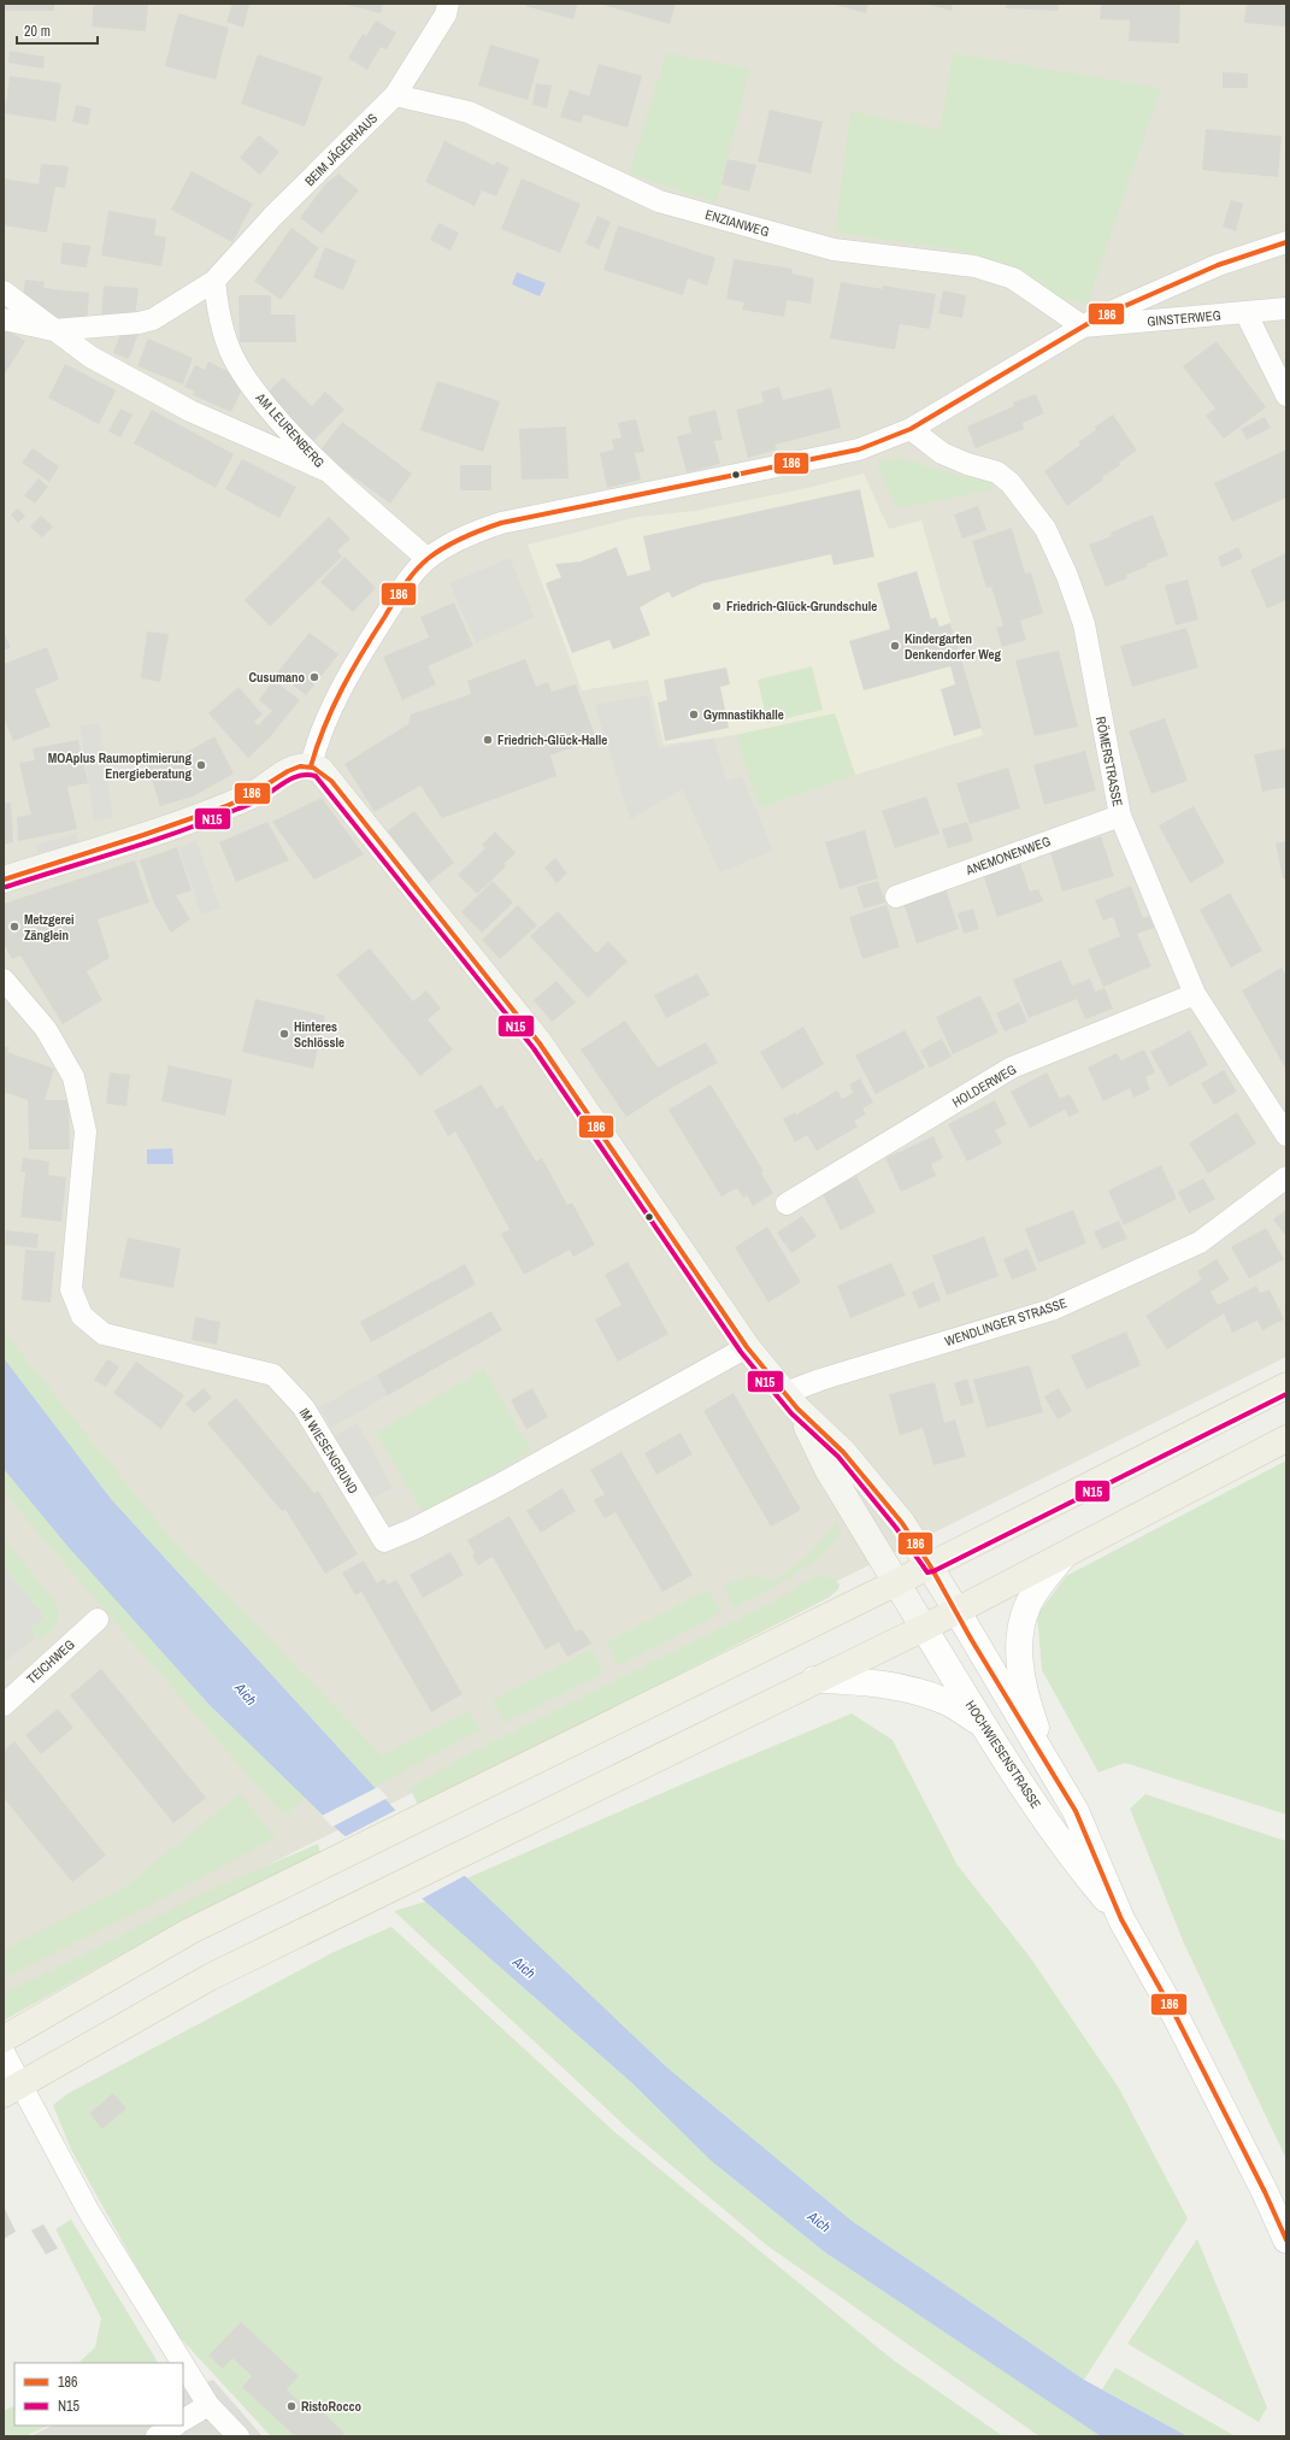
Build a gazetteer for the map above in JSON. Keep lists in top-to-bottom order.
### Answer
{
  "streets": {
    "main road": ["HOCHWIESENSTRASSE"],
    "street": [
      "BEIM JÄGERHAUS",
      "ENZIANWEG",
      "GINSTERWEG",
      "AM LEURENBERG",
      "RÖMERSTRASSE",
      "ANEMONENWEG",
      "HOLDERWEG",
      "WENDLINGER STRASSE",
      "IM WIESENGRUND",
      "TEICHWEG"
    ]
  },
  "crossings": [
    ["BEIM JÄGERHAUS", "ENZIANWEG"],
    ["BEIM JÄGERHAUS", "AM LEURENBERG"],
    ["ENZIANWEG", "GINSTERWEG"],
    ["RÖMERSTRASSE", "ANEMONENWEG"],
    ["RÖMERSTRASSE", "HOLDERWEG"]
  ],
  "water": ["Aich"],
  "places": [
    "Friedrich-Glück-Grundschule",
    "Kindergarten Denkendorfer Weg",
    "Cusumano",
    "Gymnastikhalle",
    "Friedrich-Glück-Halle",
    "MOAplus Raumoptimierung Energieberatung",
    "Metzgerei Zänglein",
    "Hinteres Schlössle",
    "RistoRocco"
  ],
  "lines": ["transit line 186", "transit line N15"],
  "legend": ["186", "N15"],
  "scale_bar": "20 m"
}
